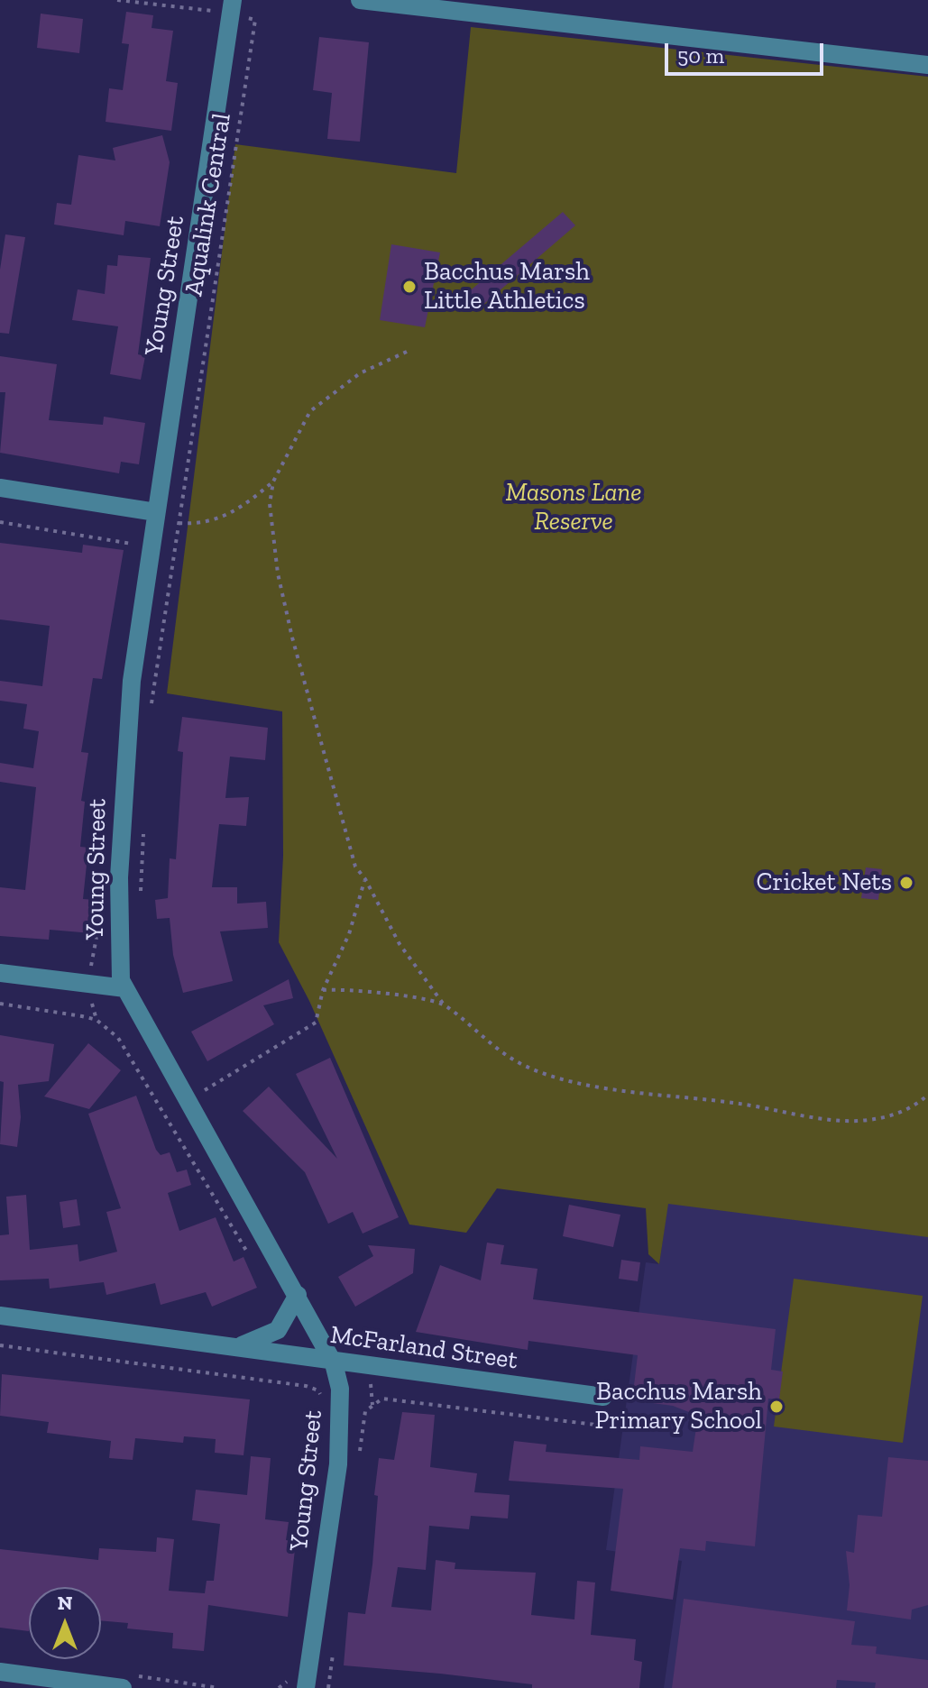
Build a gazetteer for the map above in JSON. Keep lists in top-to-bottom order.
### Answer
{
  "streets": {
    "street": ["Young Street", "McFarland Street"],
    "path": ["Aqualink Central"]
  },
  "crossings": [
    ["Aqualink Central", "Young Street"],
    ["Young Street", "McFarland Street"]
  ],
  "parks": ["Masons Lane Reserve"],
  "places": ["Bacchus Marsh Little Athletics", "Cricket Nets", "Bacchus Marsh Primary School"],
  "scale_bar": "50 m",
  "north": "top"
}
